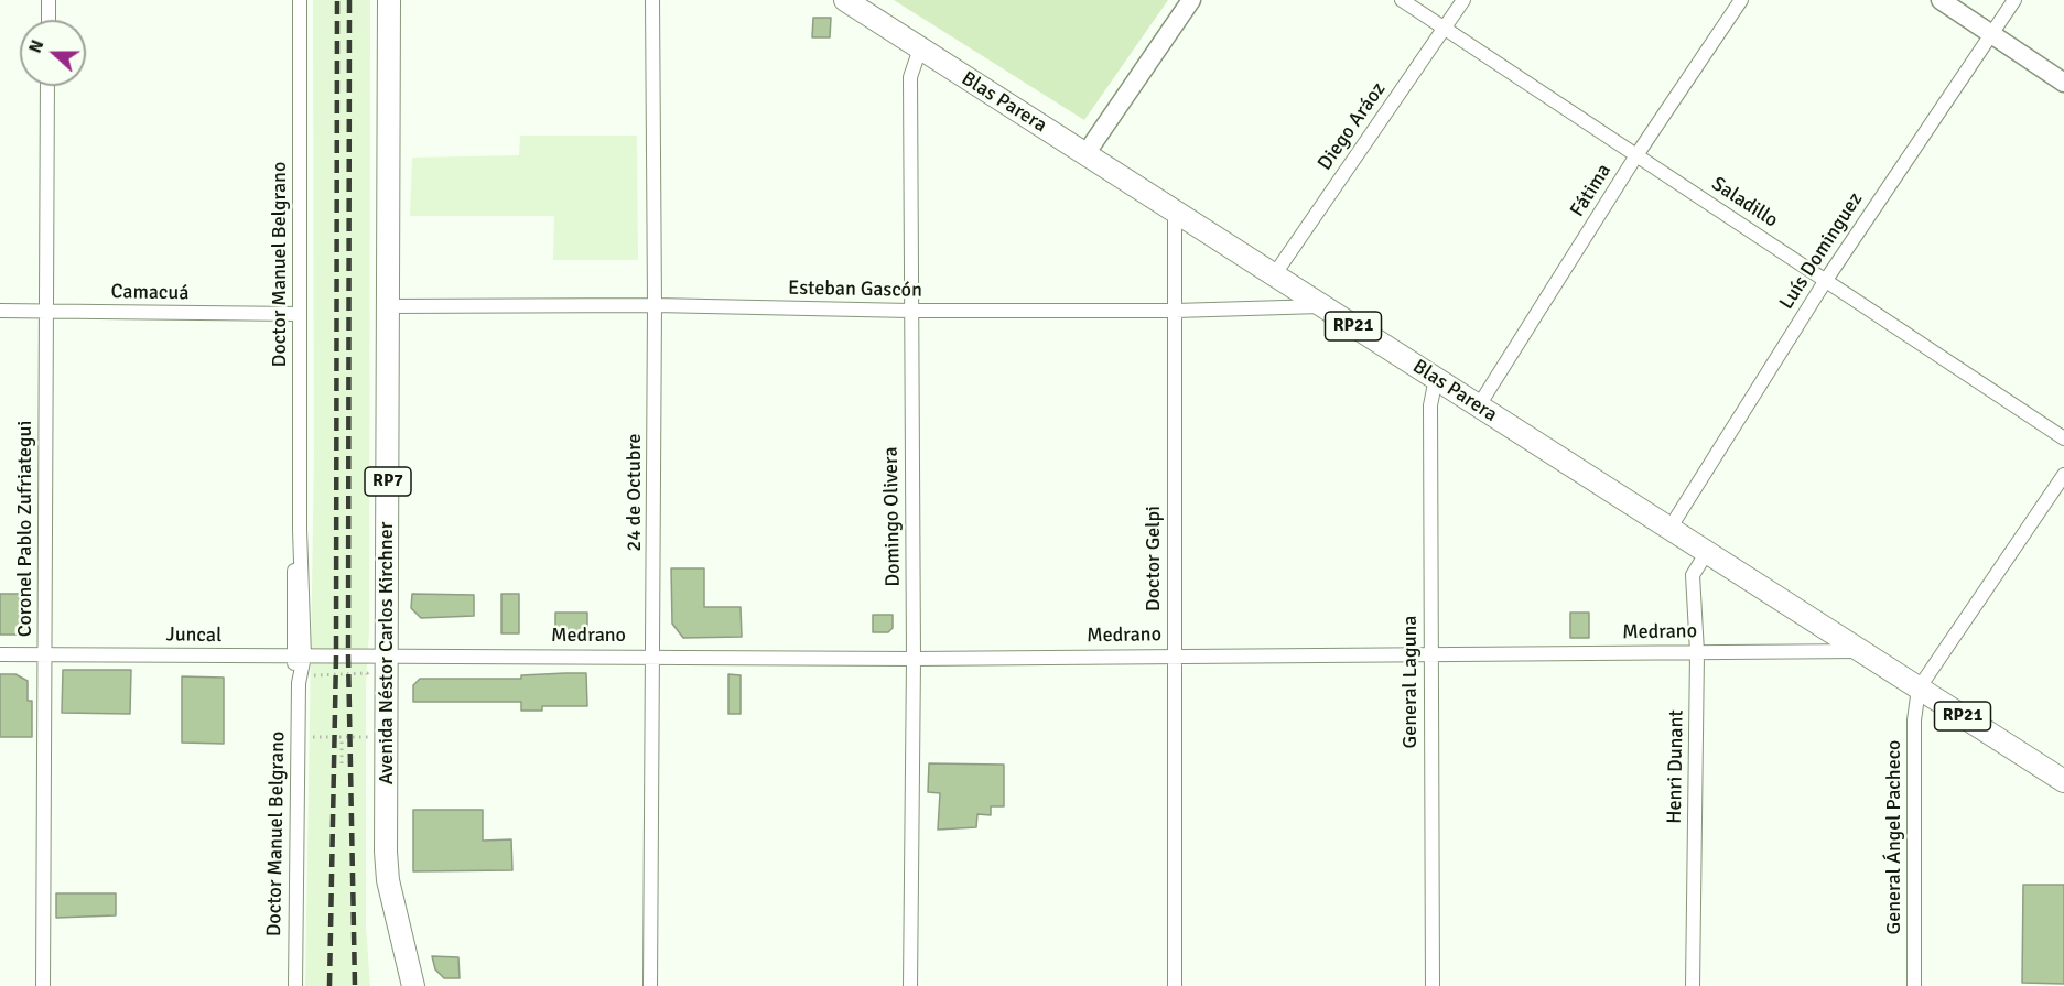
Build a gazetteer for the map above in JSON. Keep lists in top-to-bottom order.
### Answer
{
  "streets": {
    "main road": [
      "Blas Parera",
      "RP21",
      "RP7",
      "Avenida Néstor Carlos Kirchner"
    ],
    "street": [
      "Diego Aráoz",
      "Fátima",
      "Saladillo",
      "Luís Dominguez",
      "Doctor Manuel Belgrano",
      "Esteban Gascón",
      "Camacuá",
      "24 de Octubre",
      "Domingo Olivera",
      "Coronel Pablo Zufriategui",
      "Doctor Gelpi",
      "Medrano",
      "Juncal",
      "General Laguna",
      "Henri Dunant",
      "General Ángel Pacheco"
    ]
  },
  "crossings": [
    ["Blas Parera", "Diego Aráoz"],
    ["Blas Parera", "Fátima"],
    ["Blas Parera", "Luís Dominguez"],
    ["Blas Parera", "Esteban Gascón"],
    ["Blas Parera", "Domingo Olivera"],
    ["Blas Parera", "Doctor Gelpi"],
    ["Blas Parera", "Medrano"],
    ["Blas Parera", "General Laguna"],
    ["Blas Parera", "Henri Dunant"],
    ["Blas Parera", "General Ángel Pacheco"],
    ["Diego Aráoz", "Saladillo"],
    ["Fátima", "Saladillo"],
    ["Saladillo", "Luís Dominguez"],
    ["Doctor Manuel Belgrano", "Camacuá"],
    ["Doctor Manuel Belgrano", "Juncal"],
    ["Esteban Gascón", "24 de Octubre"],
    ["Esteban Gascón", "Domingo Olivera"],
    ["Esteban Gascón", "Doctor Gelpi"],
    ["Esteban Gascón", "Avenida Néstor Carlos Kirchner"],
    ["Camacuá", "Coronel Pablo Zufriategui"],
    ["24 de Octubre", "Medrano"],
    ["Domingo Olivera", "Medrano"],
    ["Coronel Pablo Zufriategui", "Juncal"],
    ["Doctor Gelpi", "Medrano"],
    ["Medrano", "Juncal"],
    ["Medrano", "Avenida Néstor Carlos Kirchner"],
    ["Medrano", "General Laguna"],
    ["Medrano", "Henri Dunant"],
    ["Juncal", "Avenida Néstor Carlos Kirchner"]
  ],
  "north": "left"
}
